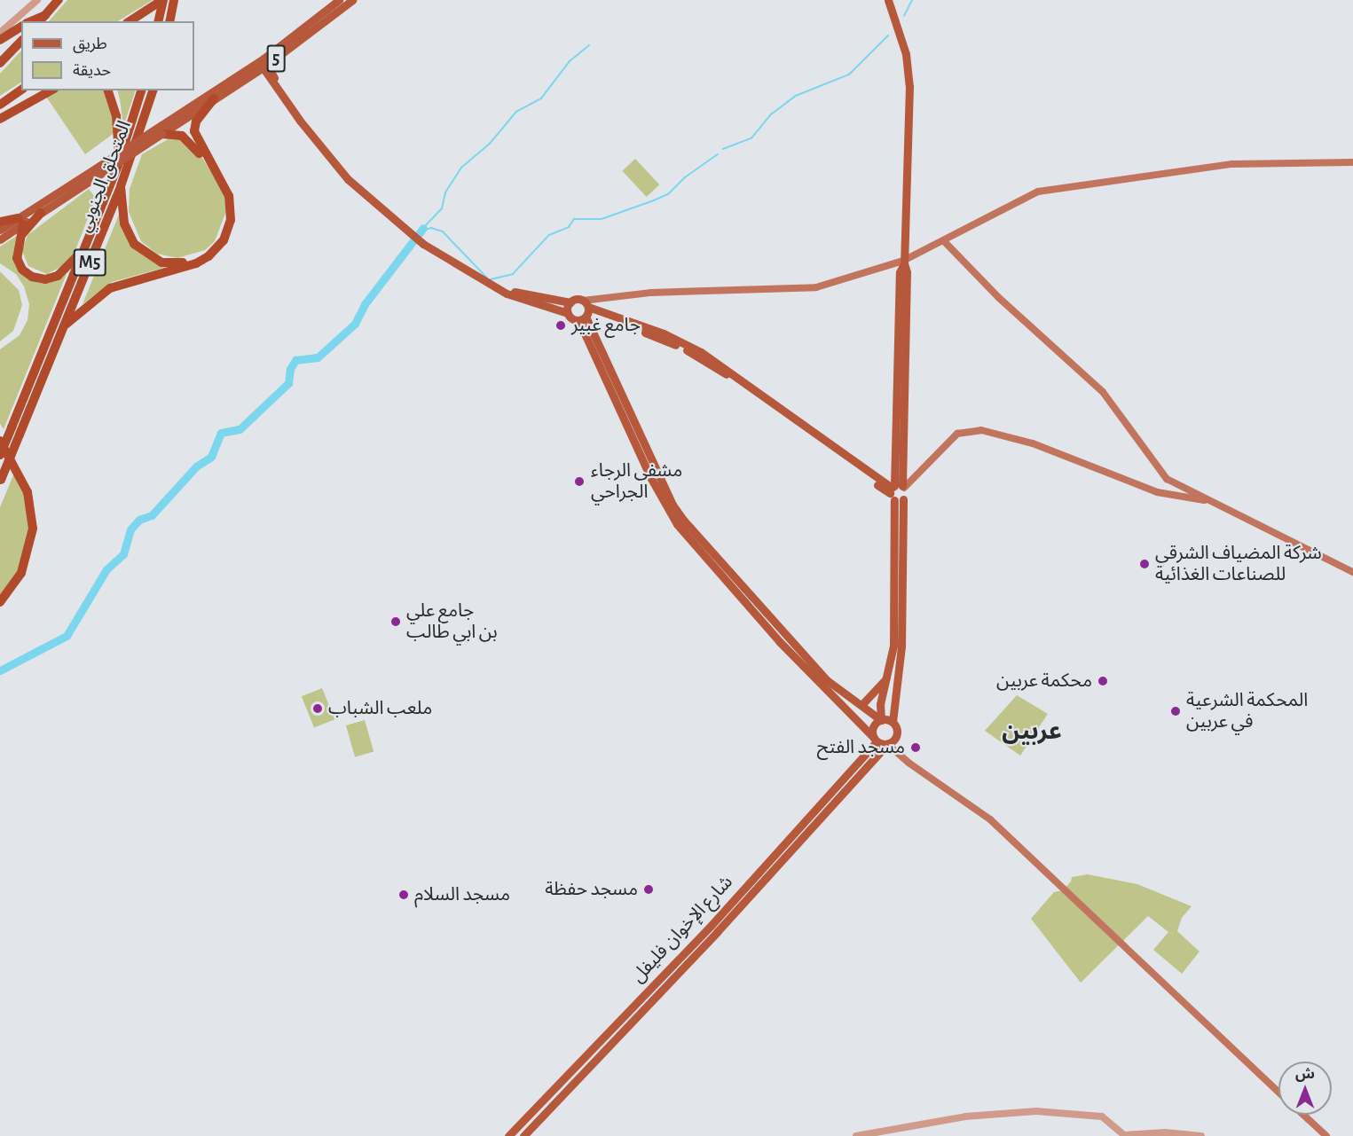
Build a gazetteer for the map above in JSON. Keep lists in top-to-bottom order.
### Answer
{
  "streets": {
    "highway": ["المتحلق الجنوبي", "M5"],
    "main road": ["5", "شارع الإخوان فليفل"]
  },
  "districts": ["عربين"],
  "places": [
    "جامع غبير",
    "مشفى الرجاء الجراحي",
    "شركة المضياف الشرقي للصناعات الغذائية",
    "جامع علي بن ابي طالب",
    "محكمة عربين",
    "ملعب الشباب",
    "المحكمة الشرعية في عربين",
    "مسجد الفتح",
    "مسجد حفظة",
    "مسجد السلام"
  ],
  "legend": ["طريق", "حديقة"],
  "north": "top"
}
